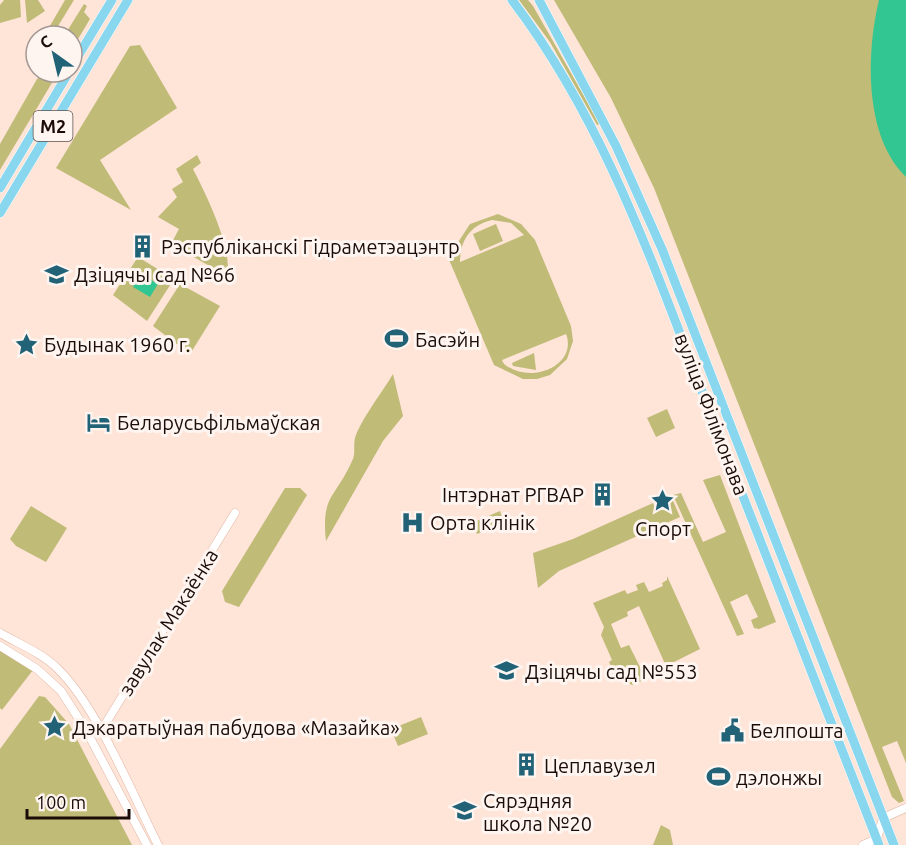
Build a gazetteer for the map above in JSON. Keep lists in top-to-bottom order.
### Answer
{
  "streets": {
    "main road": ["М2", "вуліца Філімонава"],
    "street": ["завулак Макаёнка"]
  },
  "places": {
    "building": ["Рэспубліканскі Гідраметэацэнтр", "Інтэрнат РГВАР", "Цеплавузел"],
    "school or university": ["Дзіцячы сад №66", "Дзіцячы сад №553", "Сярэдняя школа №20"],
    "sports": ["Басэйн", "дэлонжы"],
    "place": ["Будынак 1960 г.", "Спорт", "Дэкаратыўная пабудова «Мазайка»"],
    "hotel": ["Беларусьфільмаўская"],
    "hospital": ["Орта клінік"],
    "public building": ["Белпошта"]
  },
  "scale_bar": "100 m",
  "north": "top left"
}
